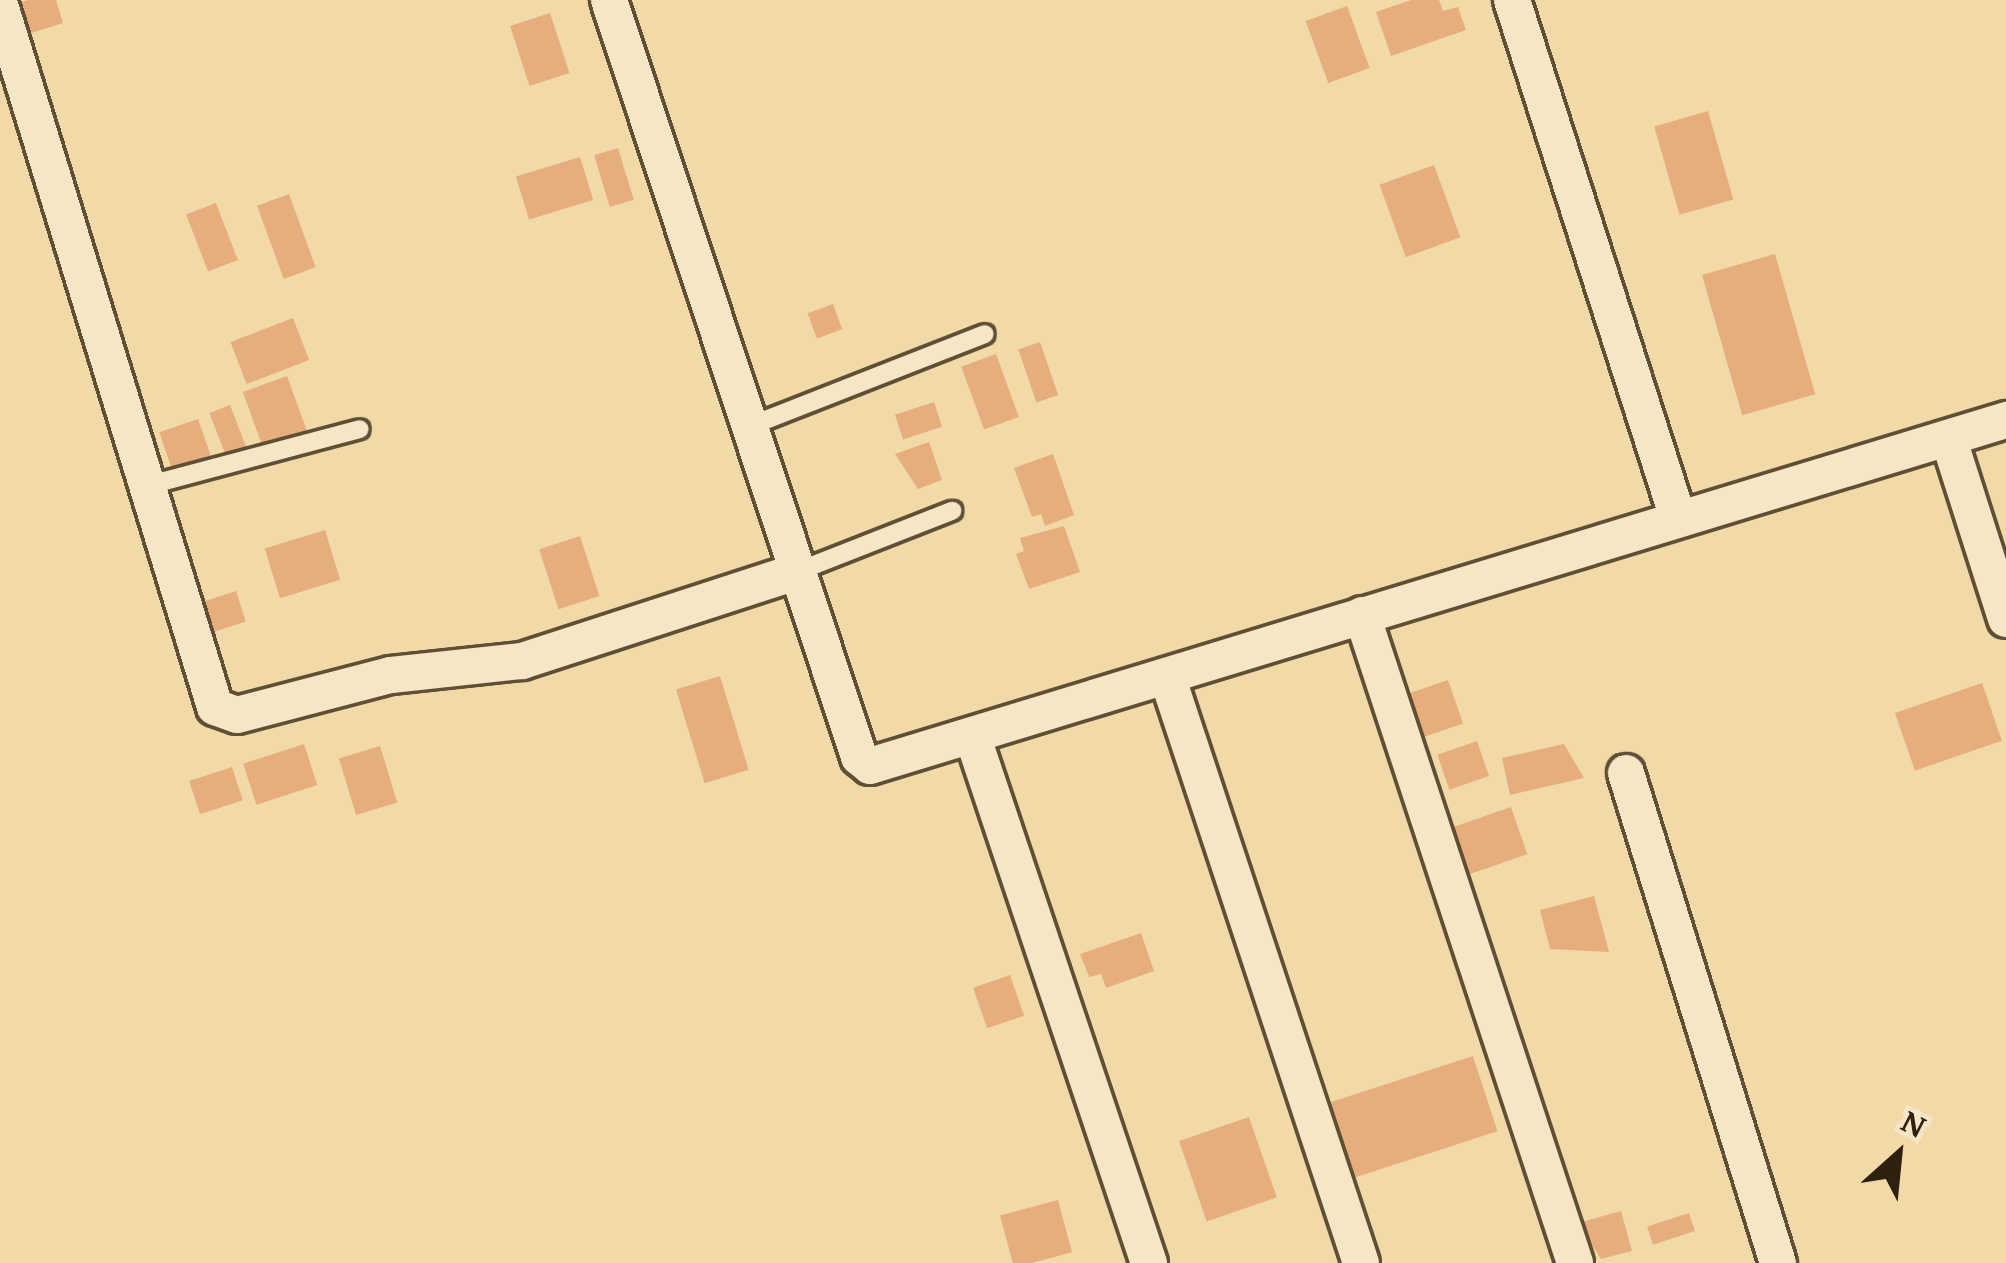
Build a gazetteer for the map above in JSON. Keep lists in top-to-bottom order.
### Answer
{
  "north": "top right"
}
